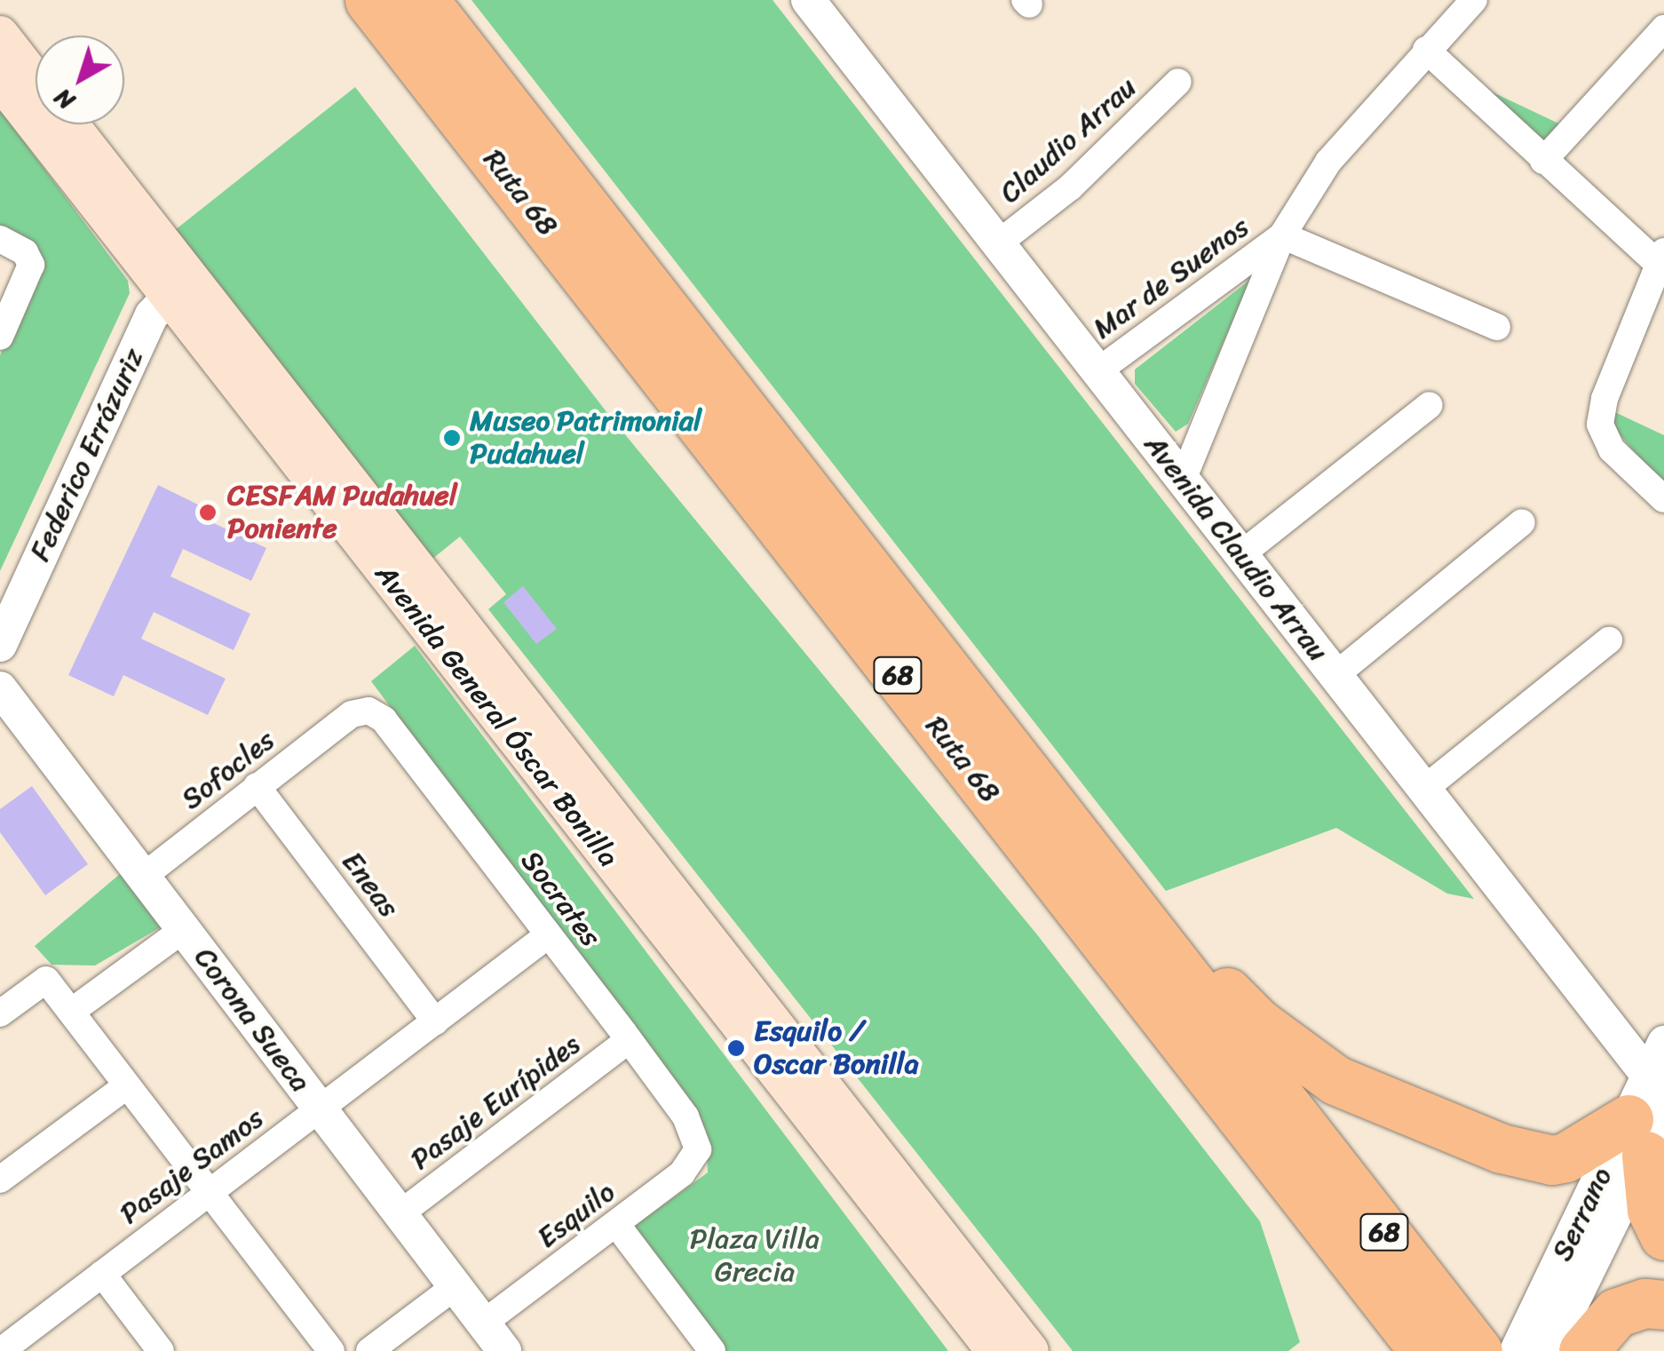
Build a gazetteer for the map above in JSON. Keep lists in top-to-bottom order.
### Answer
{
  "streets": {
    "highway": ["Ruta 68", "68"],
    "main road": ["Avenida General Óscar Bonilla"],
    "street": [
      "Claudio Arrau",
      "Mar de Suenos",
      "Federico Errázuriz",
      "Avenida Claudio Arrau",
      "Sofocles",
      "Eneas",
      "Socrates",
      "Corona Sueca",
      "Pasaje Eurípides",
      "Pasaje Samos",
      "Serrano",
      "Esquilo"
    ]
  },
  "crossings": [
    ["Claudio Arrau", "Avenida Claudio Arrau"],
    ["Mar de Suenos", "Avenida Claudio Arrau"],
    ["Federico Errázuriz", "Avenida General Óscar Bonilla"],
    ["Avenida Claudio Arrau", "Serrano"],
    ["Sofocles", "Eneas"],
    ["Sofocles", "Socrates"],
    ["Sofocles", "Corona Sueca"],
    ["Eneas", "Pasaje Samos"],
    ["Socrates", "Pasaje Eurípides"],
    ["Socrates", "Pasaje Samos"],
    ["Socrates", "Esquilo"],
    ["Corona Sueca", "Pasaje Eurípides"],
    ["Corona Sueca", "Pasaje Samos"],
    ["Corona Sueca", "Esquilo"]
  ],
  "parks": ["Plaza Villa Grecia"],
  "places": ["Museo Patrimonial Pudahuel", "CESFAM Pudahuel Poniente", "Esquilo / Oscar Bonilla"],
  "north": "bottom left"
}
